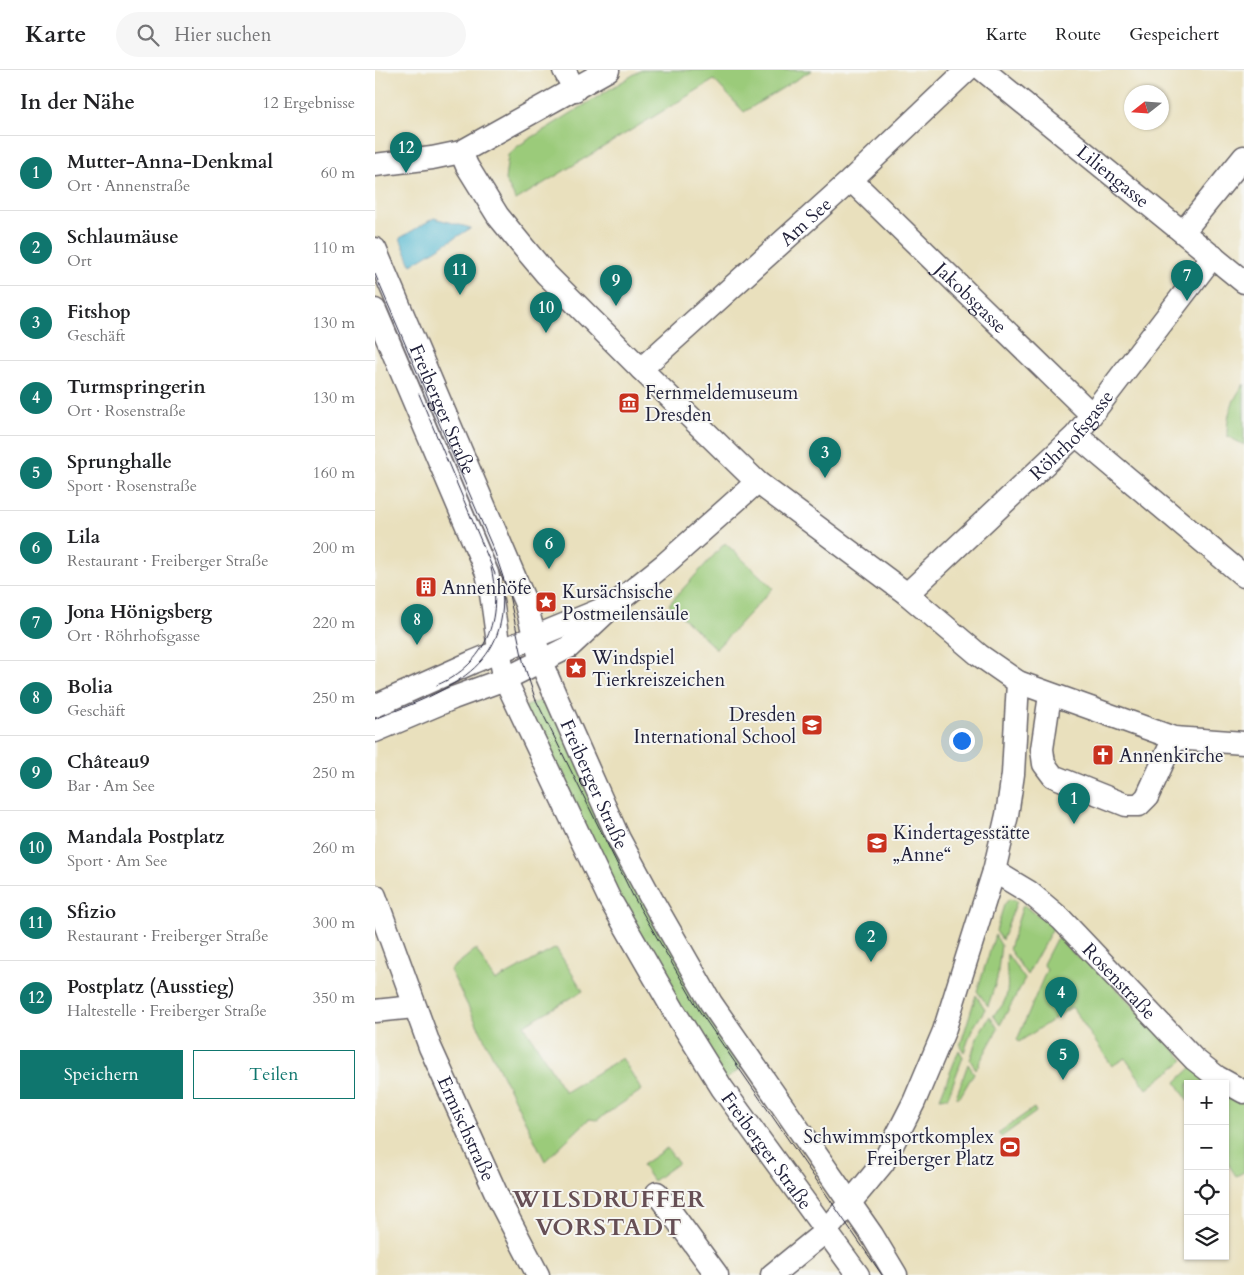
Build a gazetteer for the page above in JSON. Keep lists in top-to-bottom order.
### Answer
{
  "streets": {
    "street": [
      "Liliengasse",
      "Am See",
      "Jakobsgasse",
      "Freiberger Straße",
      "Röhrhofsgasse",
      "Rosenstraße",
      "Ermischstraße"
    ]
  },
  "crossings": [
    ["Liliengasse", "Röhrhofsgasse"],
    ["Am See", "Jakobsgasse"],
    ["Jakobsgasse", "Röhrhofsgasse"]
  ],
  "districts": ["WILSDRUFFER VORSTADT"],
  "places": {
    "museum": ["Fernmeldemuseum Dresden"],
    "building": ["Annenhöfe"],
    "place": ["Kursächsische Postmeilensäule", "Windspiel Tierkreiszeichen"],
    "school or university": ["Dresden International School", "Kindertagesstätte „Anne“"],
    "church": ["Annenkirche"],
    "sports": ["Schwimmsportkomplex Freiberger Platz"]
  },
  "north": "left",
  "page": {
    "header": "Karte",
    "search": "Hier suchen",
    "nav": ["Karte", "Route", "Gespeichert"],
    "heading": ["In der Nähe", "12 Ergebnisse"],
    "pins": [
      "12",
      "11",
      "7",
      "9",
      "10",
      "3",
      "6",
      "8",
      "1",
      "2",
      "4",
      "5"
    ],
    "list": [
      {
        "mark": "1",
        "name": "Mutter-Anna-Denkmal",
        "note": "Ort · Annenstraße",
        "value": "60 m"
      },
      {
        "mark": "2",
        "name": "Schlaumäuse",
        "note": "Ort",
        "value": "110 m"
      },
      {
        "mark": "3",
        "name": "Fitshop",
        "note": "Geschäft",
        "value": "130 m"
      },
      {
        "mark": "4",
        "name": "Turmspringerin",
        "note": "Ort · Rosenstraße",
        "value": "130 m"
      },
      {
        "mark": "5",
        "name": "Sprunghalle",
        "note": "Sport · Rosenstraße",
        "value": "160 m"
      },
      {
        "mark": "6",
        "name": "Lila",
        "note": "Restaurant · Freiberger Straße",
        "value": "200 m"
      },
      {
        "mark": "7",
        "name": "Jona Hönigsberg",
        "note": "Ort · Röhrhofsgasse",
        "value": "220 m"
      },
      {
        "mark": "8",
        "name": "Bolia",
        "note": "Geschäft",
        "value": "250 m"
      },
      {
        "mark": "9",
        "name": "Château9",
        "note": "Bar · Am See",
        "value": "250 m"
      },
      {
        "mark": "10",
        "name": "Mandala Postplatz",
        "note": "Sport · Am See",
        "value": "260 m"
      },
      {
        "mark": "11",
        "name": "Sfizio",
        "note": "Restaurant · Freiberger Straße",
        "value": "300 m"
      },
      {
        "mark": "12",
        "name": "Postplatz (Ausstieg)",
        "note": "Haltestelle · Freiberger Straße",
        "value": "350 m"
      }
    ],
    "buttons": ["Speichern", "Teilen"],
    "map_buttons": ["+", "−"]
  }
}
